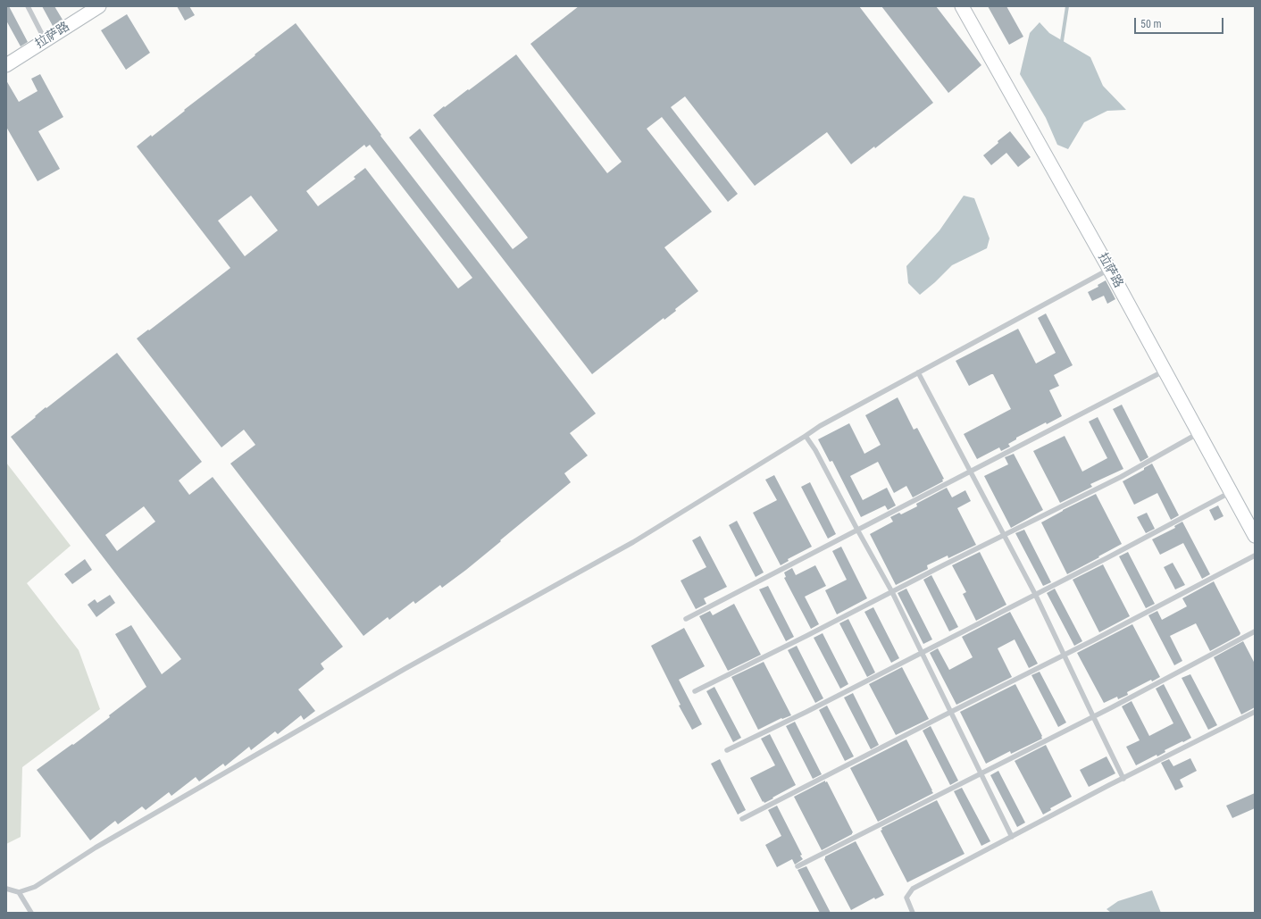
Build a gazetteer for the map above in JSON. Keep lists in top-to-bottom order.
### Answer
{
  "streets": {
    "street": ["拉萨路"]
  },
  "scale_bar": "50 m"
}
